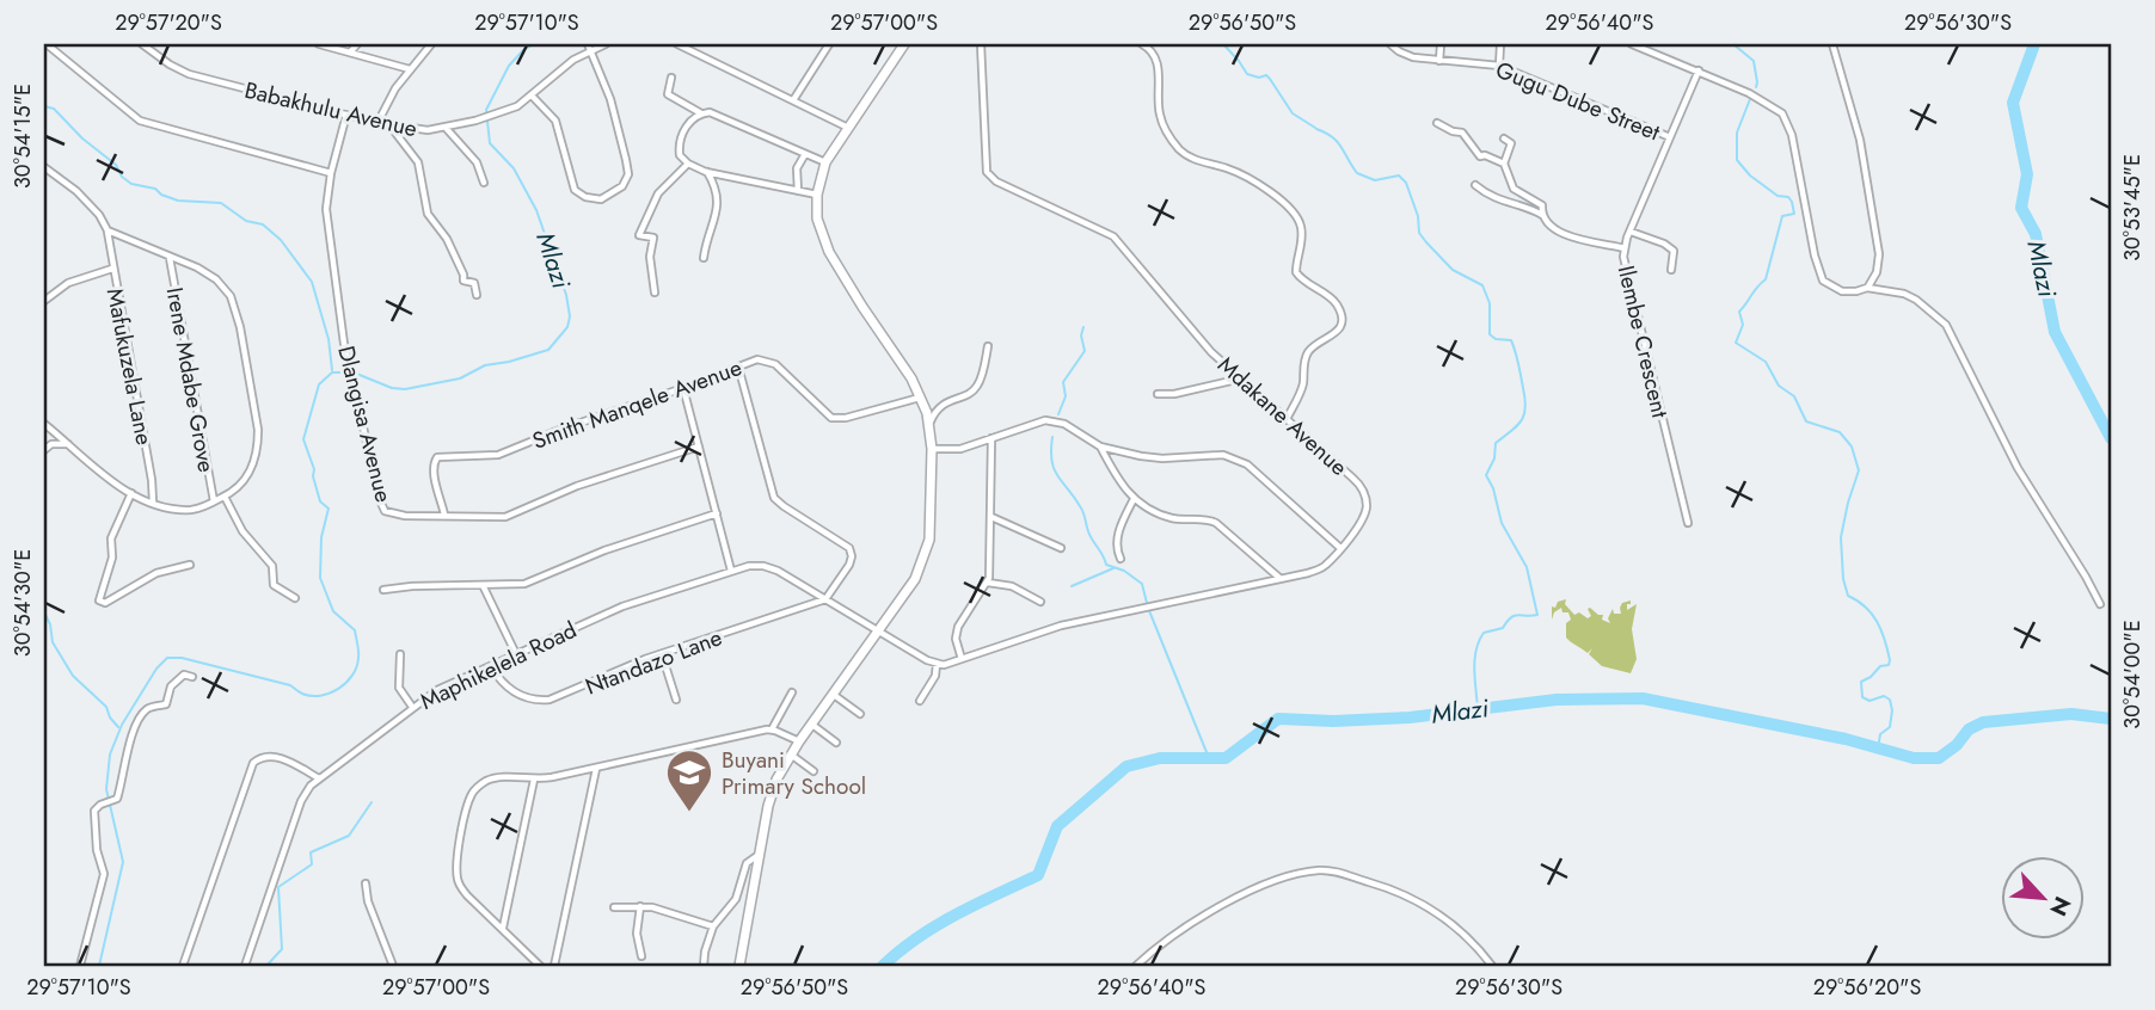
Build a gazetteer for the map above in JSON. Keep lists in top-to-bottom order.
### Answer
{
  "streets": {
    "street": [
      "Gugu Dube Street",
      "Babakhulu Avenue",
      "Ilembe Crescent",
      "Mafukuzela Lane",
      "Irene Mdabe Grove",
      "Smith Manqele Avenue",
      "Mdakane Avenue",
      "Dlangisa Avenue",
      "Ntandazo Lane",
      "Maphikelela Road"
    ]
  },
  "crossings": [
    ["Gugu Dube Street", "Ilembe Crescent"],
    ["Babakhulu Avenue", "Dlangisa Avenue"],
    ["Smith Manqele Avenue", "Dlangisa Avenue"],
    ["Ntandazo Lane", "Maphikelela Road"]
  ],
  "water": ["Mlazi"],
  "places": {
    "school or university": ["Buyani Primary School"]
  },
  "north": "bottom right",
  "coordinates": [
    "29°57'20\"S",
    "29°57'10\"S",
    "29°57'00\"S",
    "29°56'50\"S",
    "29°56'40\"S",
    "29°56'30\"S",
    "30°54'15\"E",
    "30°53'45\"E",
    "30°54'30\"E",
    "30°54'00\"E",
    "29°56'20\"S"
  ]
}
